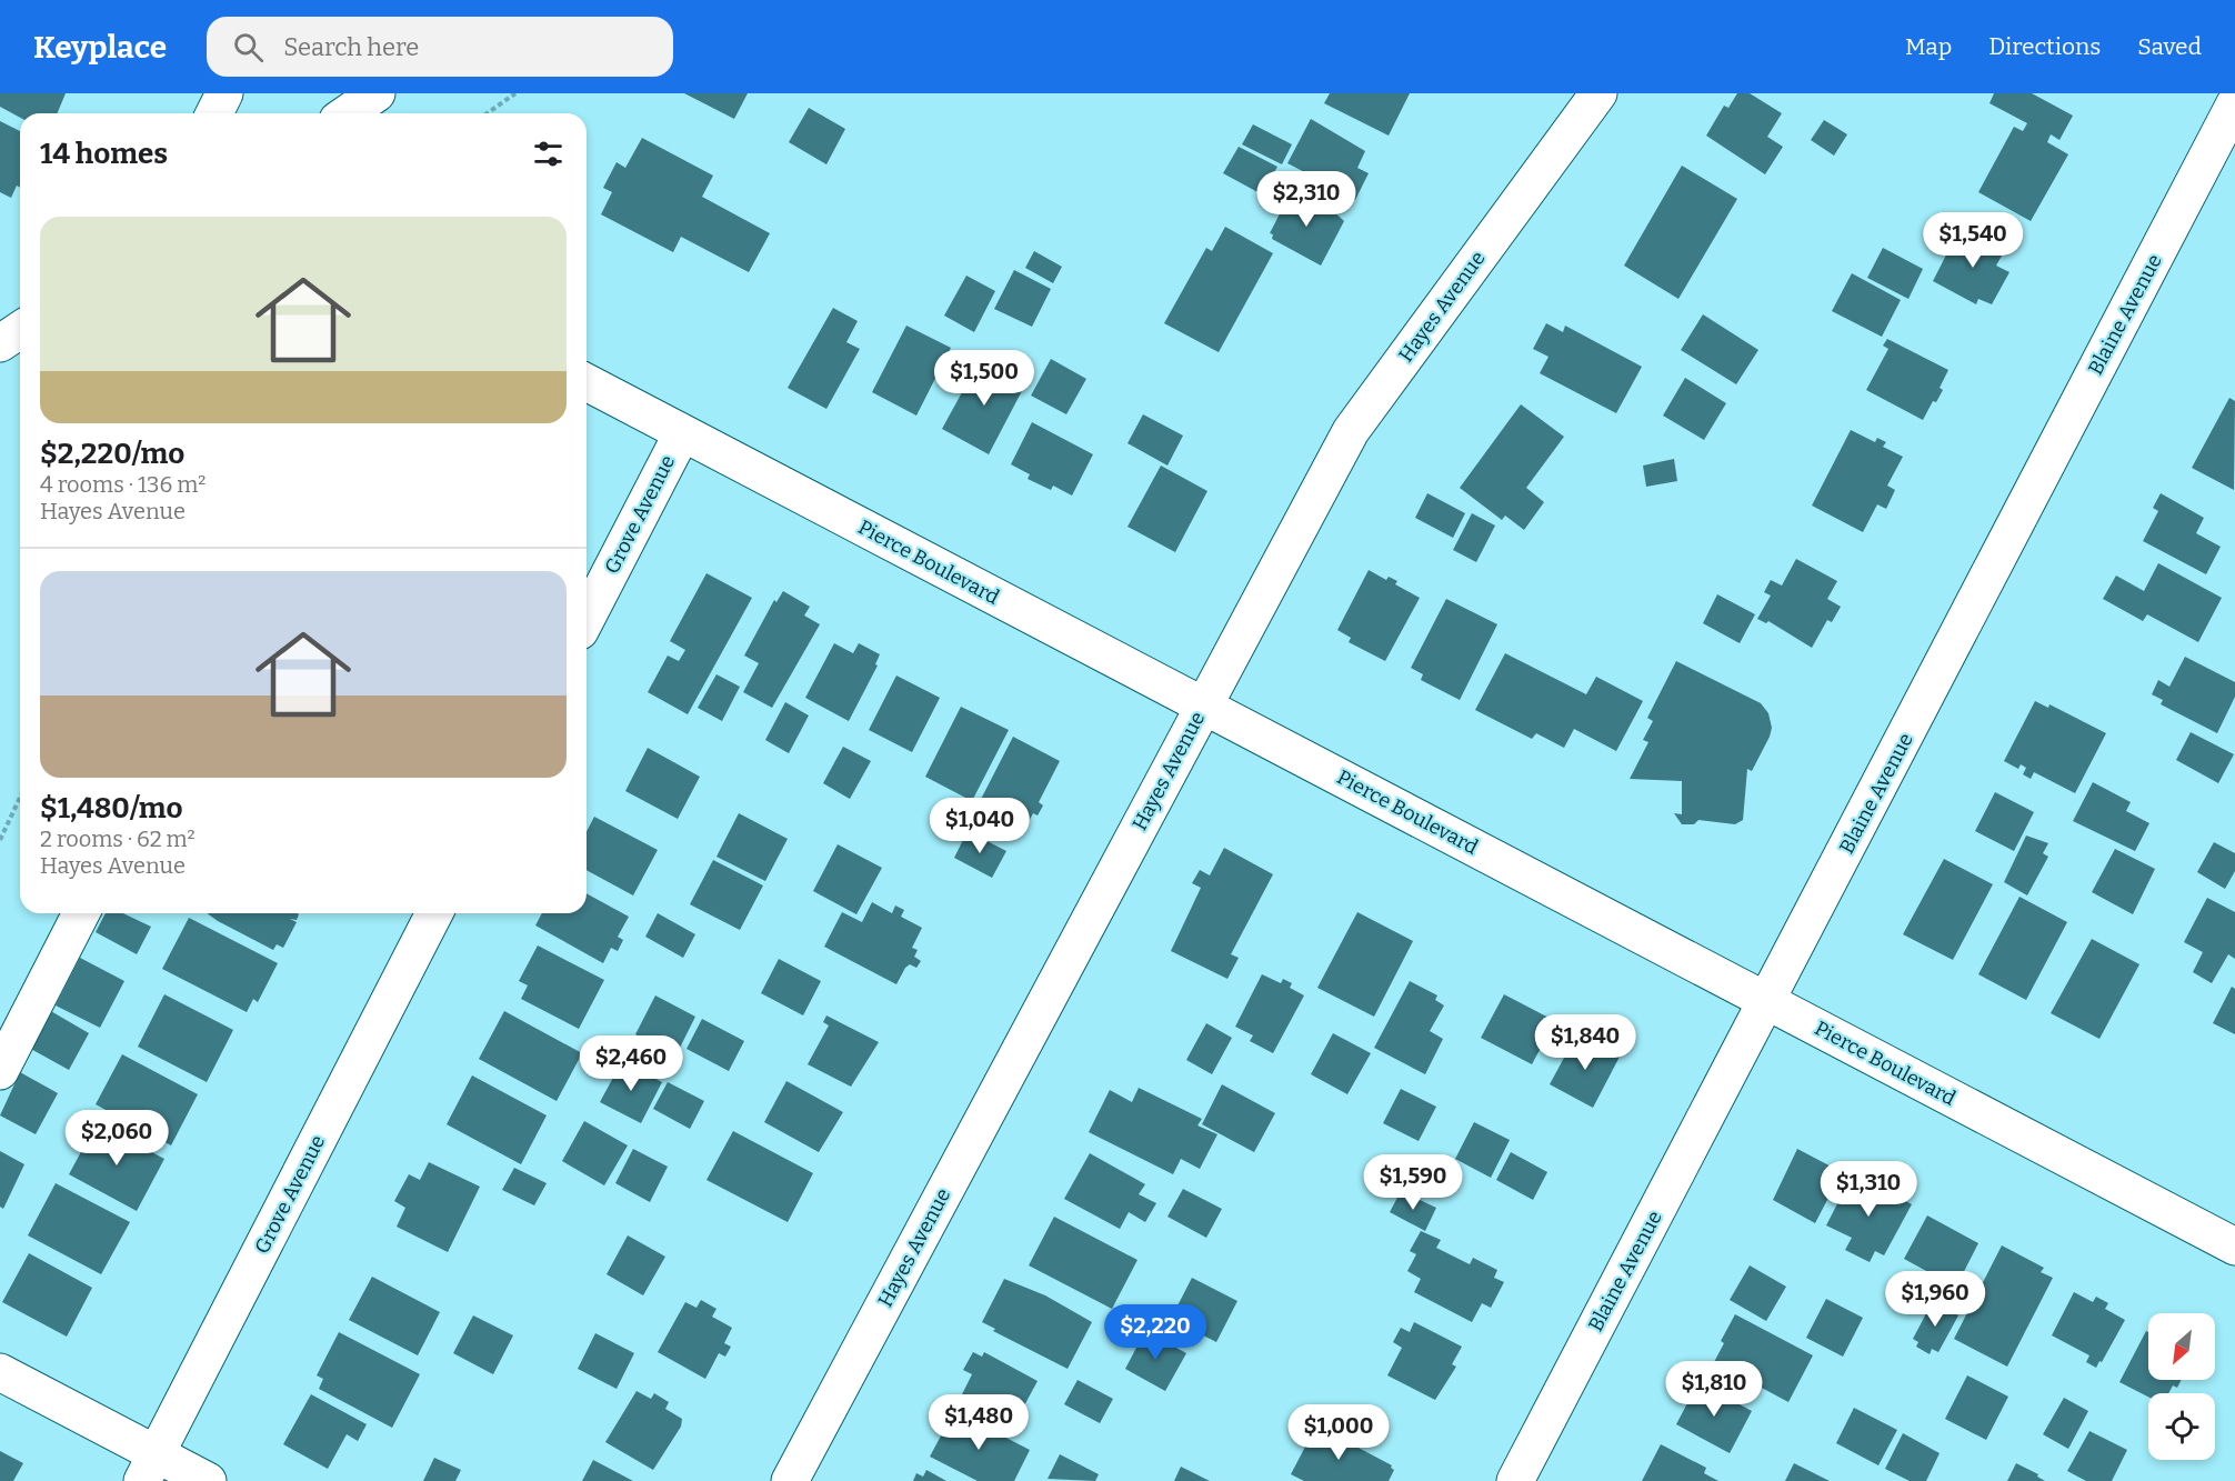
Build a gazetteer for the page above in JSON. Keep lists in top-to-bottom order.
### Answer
{
  "streets": {
    "street": [
      "Hayes Avenue",
      "Blaine Avenue",
      "Grove Avenue",
      "Pierce Boulevard"
    ]
  },
  "crossings": [
    ["Hayes Avenue", "Pierce Boulevard"],
    ["Blaine Avenue", "Pierce Boulevard"],
    ["Grove Avenue", "Pierce Boulevard"]
  ],
  "north": "bottom left",
  "page": {
    "header": "Keyplace",
    "search": "Search here",
    "nav": ["Map", "Directions", "Saved"],
    "heading": "14 homes",
    "price": [
      "$2,310",
      "$1,540",
      "$1,500",
      "$1,040",
      "$1,840",
      "$2,460",
      "$2,060",
      "$1,590",
      "$1,310",
      "$1,960",
      "$2,220",
      "$1,810",
      "$1,480",
      "$1,000"
    ],
    "list": [
      {
        "name": "$2,220/mo",
        "note": "4 rooms · 136 m² · Hayes Avenue"
      },
      {
        "name": "$1,480/mo",
        "note": "2 rooms · 62 m² · Hayes Avenue"
      }
    ]
  }
}
